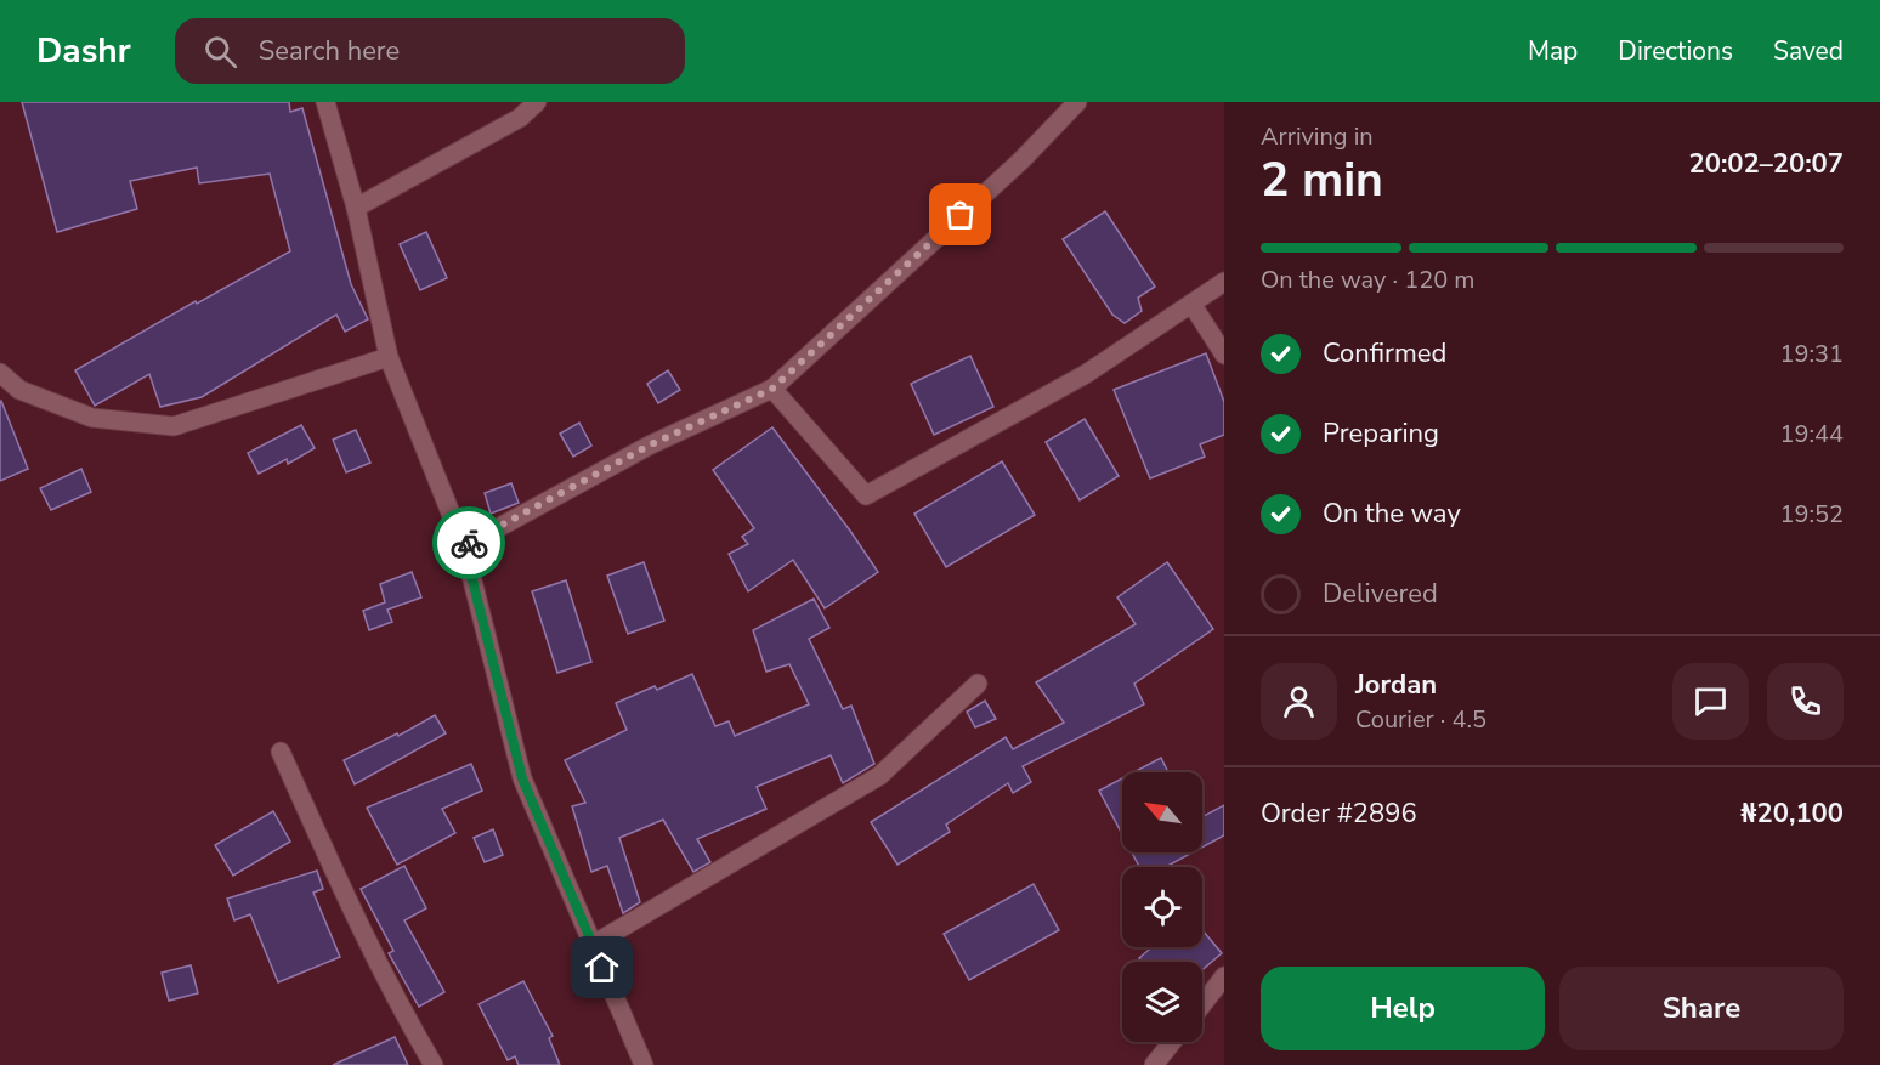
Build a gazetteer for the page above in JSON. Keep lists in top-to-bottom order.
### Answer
{
  "north": "top left",
  "page": {
    "header": "Dashr",
    "search": "Search here",
    "nav": ["Map", "Directions", "Saved"],
    "heading": ["2 min", "Arriving in", "20:02–20:07"],
    "panel": [
      "Jordan",
      "Courier · 4.5",
      "Order #2896",
      "₦20,100"
    ],
    "bar": "On the way · 120 m",
    "list": [
      ["Confirmed", "19:31"],
      ["Preparing", "19:44"],
      ["On the way", "19:52"],
      "Delivered"
    ],
    "buttons": ["Help", "Share"]
  }
}
